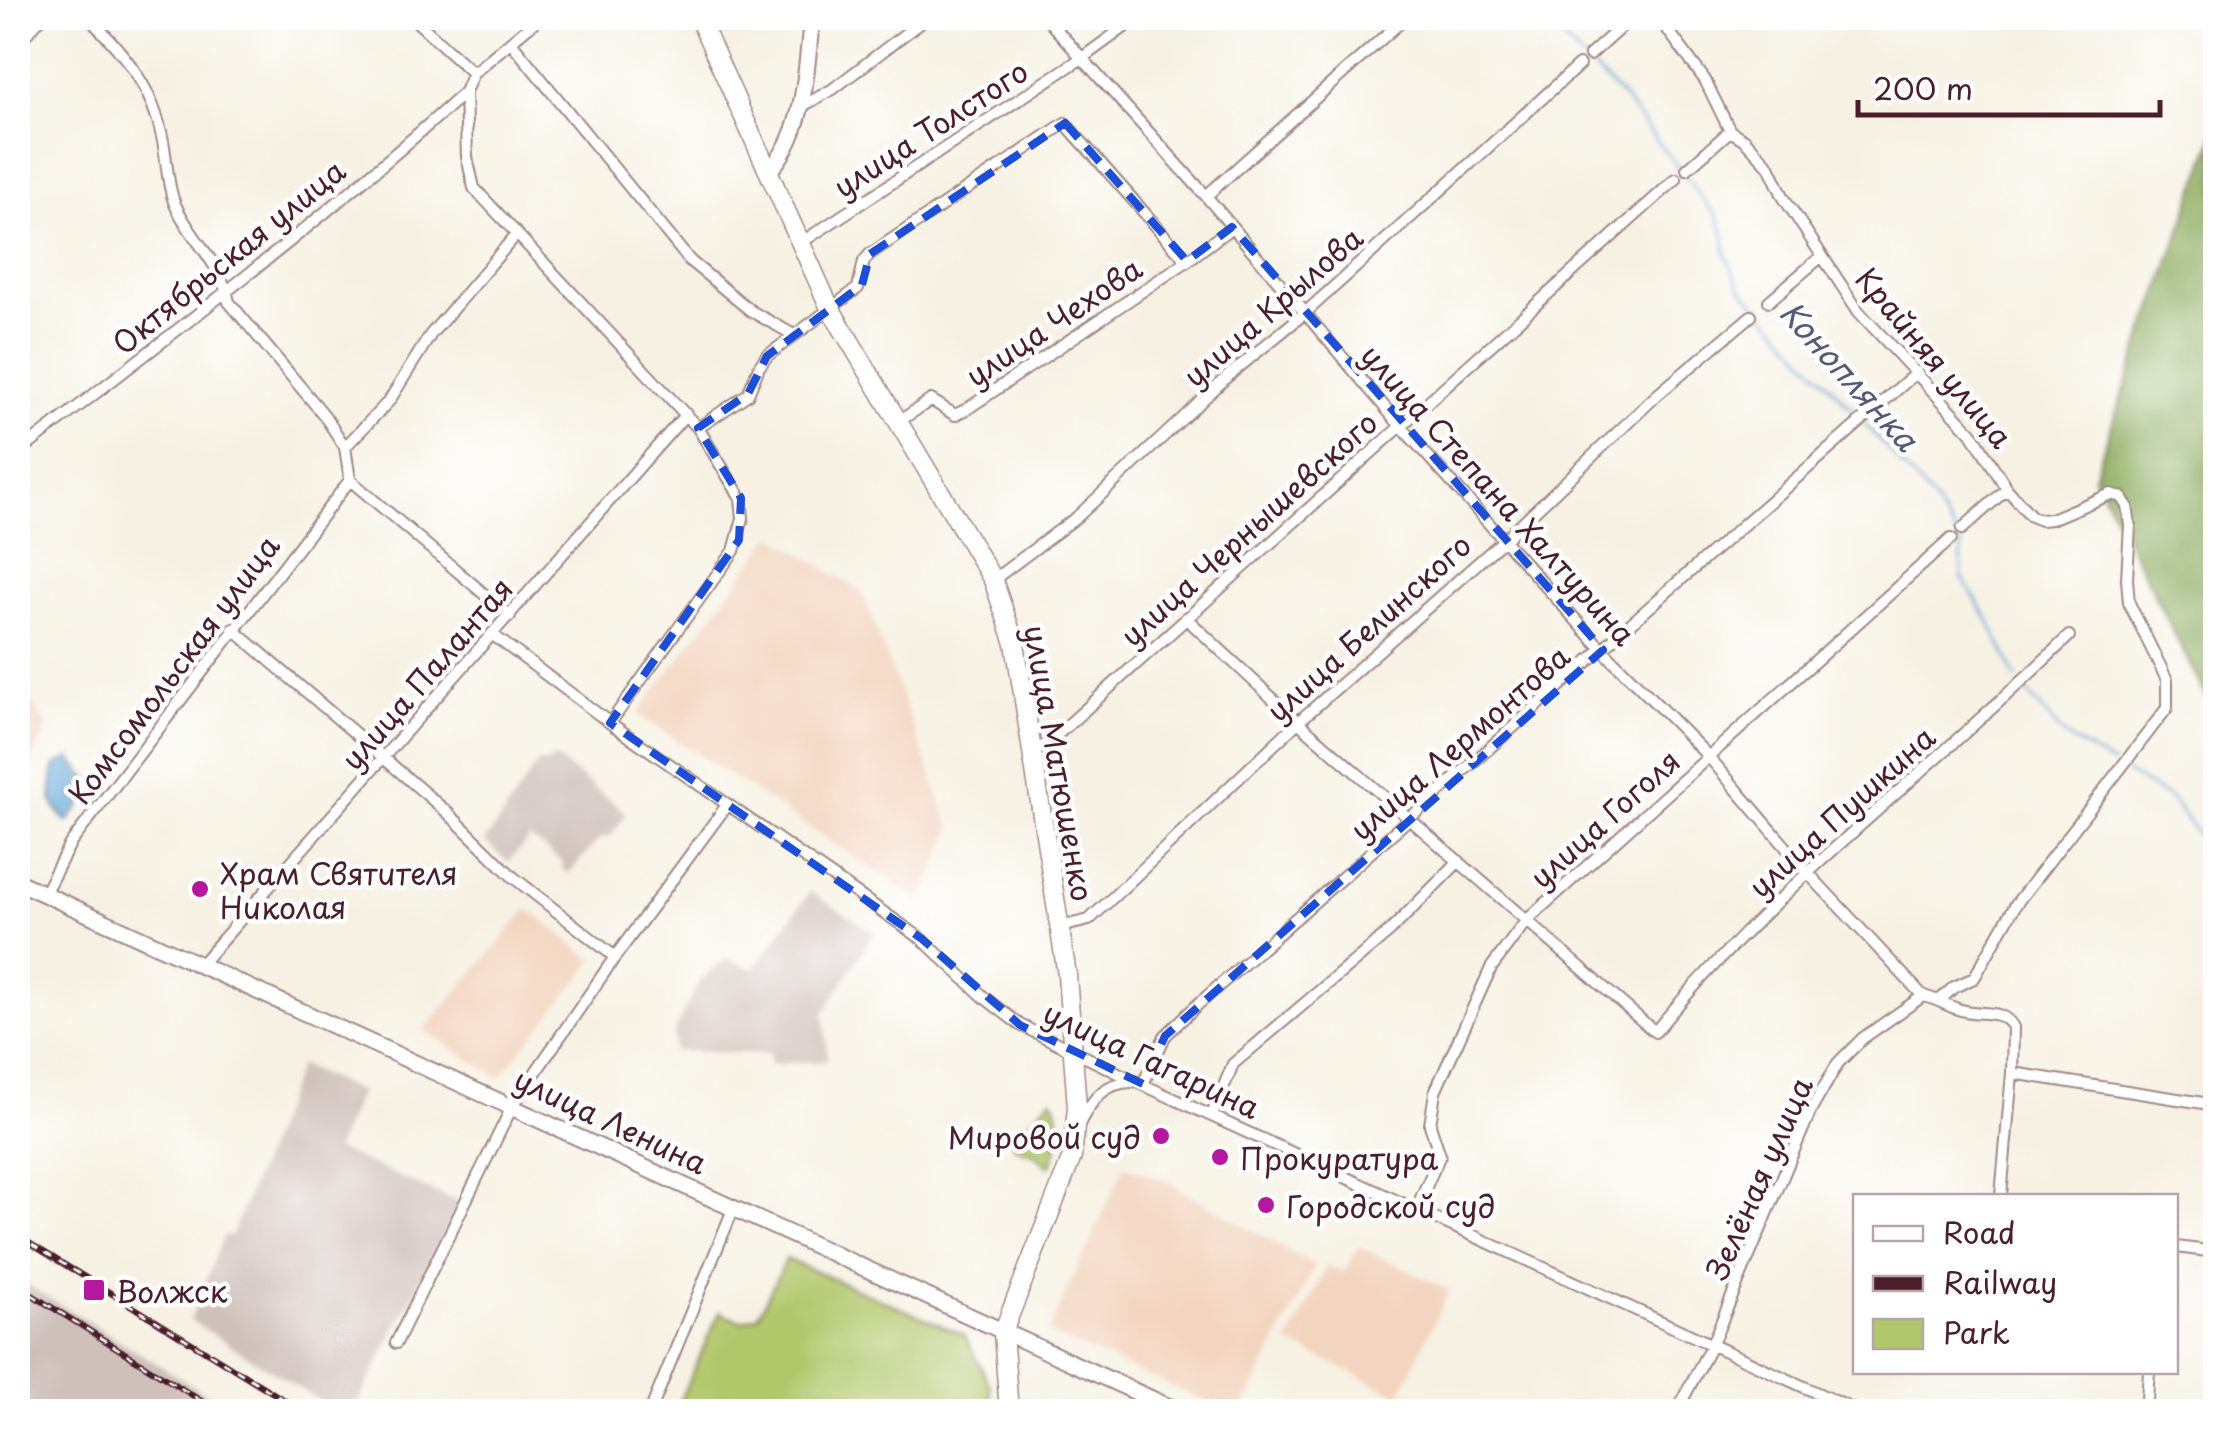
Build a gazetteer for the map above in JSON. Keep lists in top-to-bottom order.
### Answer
{
  "streets": {
    "main road": ["улица Матюшенко", "улица Ленина"],
    "street": [
      "улица Толстого",
      "Октябрьская улица",
      "улица Крылова",
      "улица Чехова",
      "Крайняя улица",
      "улица Степана Халтурина",
      "улица Чернышевского",
      "улица Белинского",
      "Комсомольская улица",
      "улица Палантая",
      "улица Лермонтова",
      "улица Пушкина",
      "улица Гоголя",
      "улица Гагарина",
      "Зелёная улица"
    ]
  },
  "crossings": [
    ["улица Толстого", "улица Степана Халтурина"],
    ["улица Толстого", "улица Матюшенко"],
    ["улица Крылова", "улица Степана Халтурина"],
    ["улица Крылова", "улица Матюшенко"],
    ["улица Чехова", "улица Степана Халтурина"],
    ["улица Чехова", "улица Матюшенко"],
    ["Крайняя улица", "улица Лермонтова"],
    ["улица Степана Халтурина", "улица Чернышевского"],
    ["улица Степана Халтурина", "улица Белинского"],
    ["улица Степана Халтурина", "улица Лермонтова"],
    ["улица Степана Халтурина", "улица Пушкина"],
    ["улица Степана Халтурина", "улица Гоголя"],
    ["улица Степана Халтурина", "Зелёная улица"],
    ["улица Чернышевского", "улица Матюшенко"],
    ["улица Белинского", "улица Матюшенко"],
    ["Комсомольская улица", "улица Ленина"],
    ["улица Палантая", "улица Гагарина"],
    ["улица Палантая", "улица Ленина"],
    ["улица Лермонтова", "улица Гагарина"],
    ["улица Матюшенко", "улица Гагарина"],
    ["улица Матюшенко", "улица Ленина"],
    ["улица Пушкина", "улица Гоголя"],
    ["улица Гоголя", "улица Гагарина"],
    ["улица Гагарина", "Зелёная улица"]
  ],
  "water": ["Коноплянка"],
  "places": {
    "other": [
      "Храм Святителя Николая",
      "Мировой суд",
      "Прокуратура",
      "Городской суд"
    ],
    "transit": ["Волжск"]
  },
  "legend": ["Road", "Railway", "Park"],
  "scale_bar": "200 m"
}
